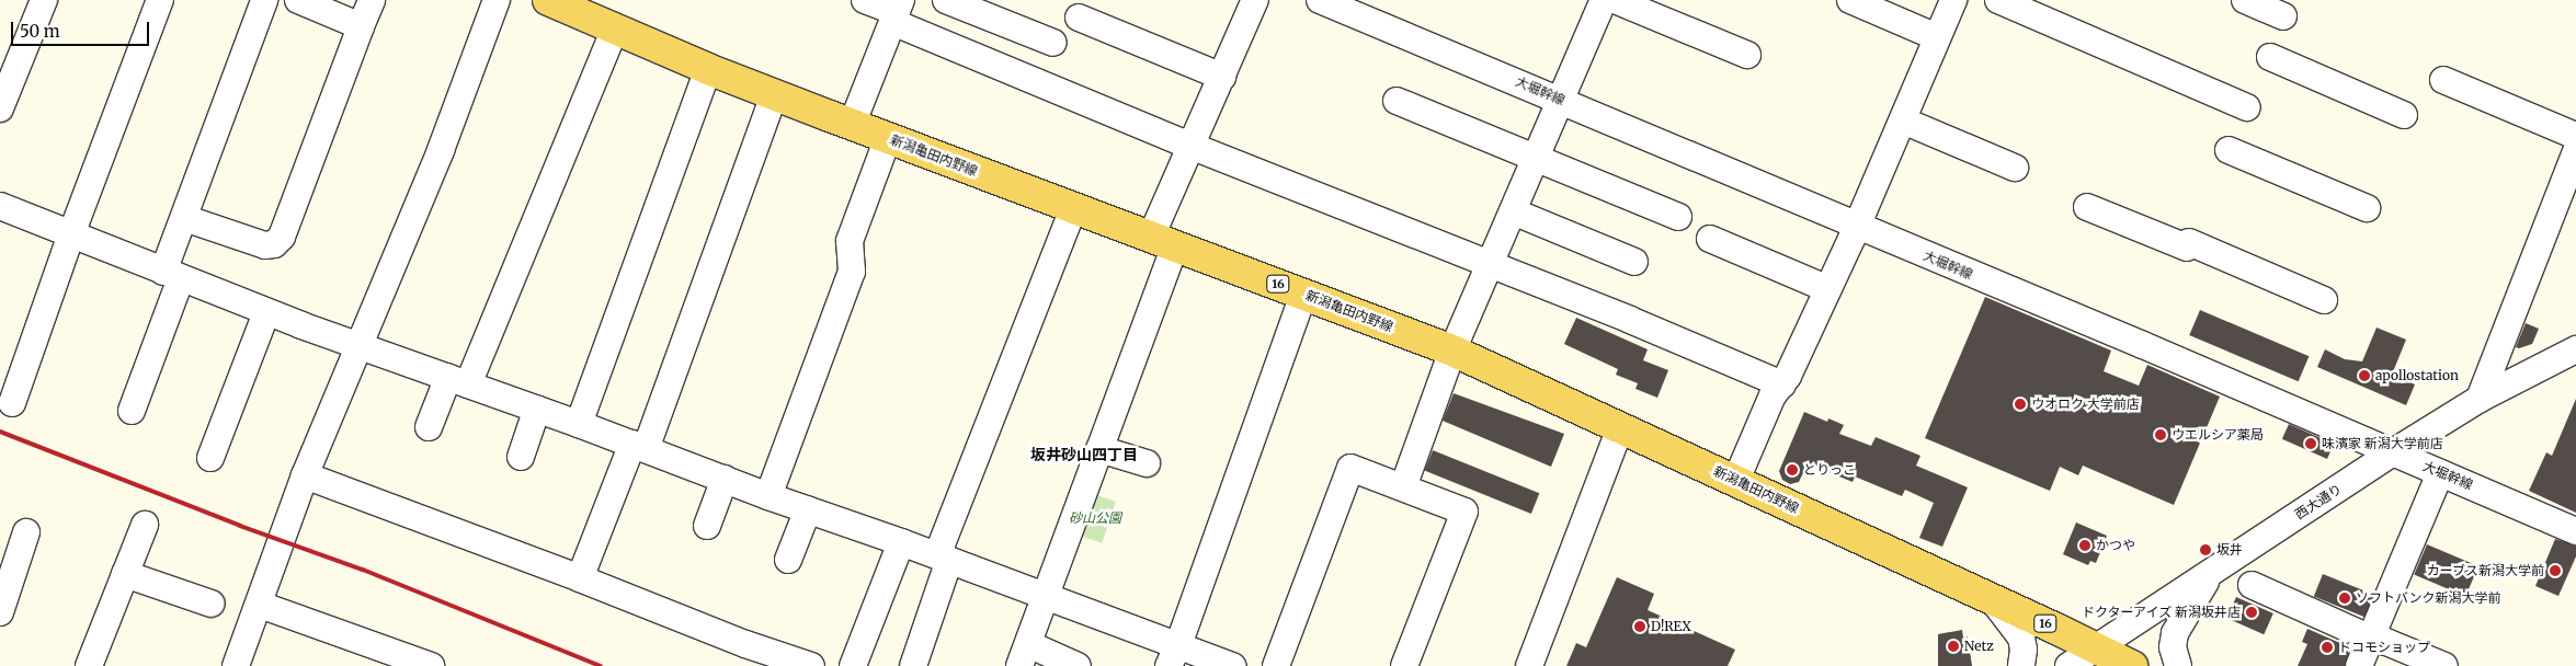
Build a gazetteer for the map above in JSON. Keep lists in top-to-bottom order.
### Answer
{
  "streets": {
    "main road": ["新潟亀田内野線", "16"],
    "street": ["大堀幹線", "西大通り"]
  },
  "crossings": [
    ["大堀幹線", "西大通り"],
    ["新潟亀田内野線", "西大通り"]
  ],
  "districts": ["坂井砂山四丁目"],
  "parks": ["砂山公園"],
  "places": [
    "apollostation",
    "ウオロク 大学前店",
    "ウエルシア薬局",
    "味濱家 新潟大学前店",
    "とりっこ",
    "かつや",
    "坂井",
    "カーブス新潟大学前",
    "ソフトバンク新潟大学前",
    "ドクターアイズ 新潟坂井店",
    "D!REX",
    "Netz",
    "ドコモショップ"
  ],
  "scale_bar": "50 m"
}
